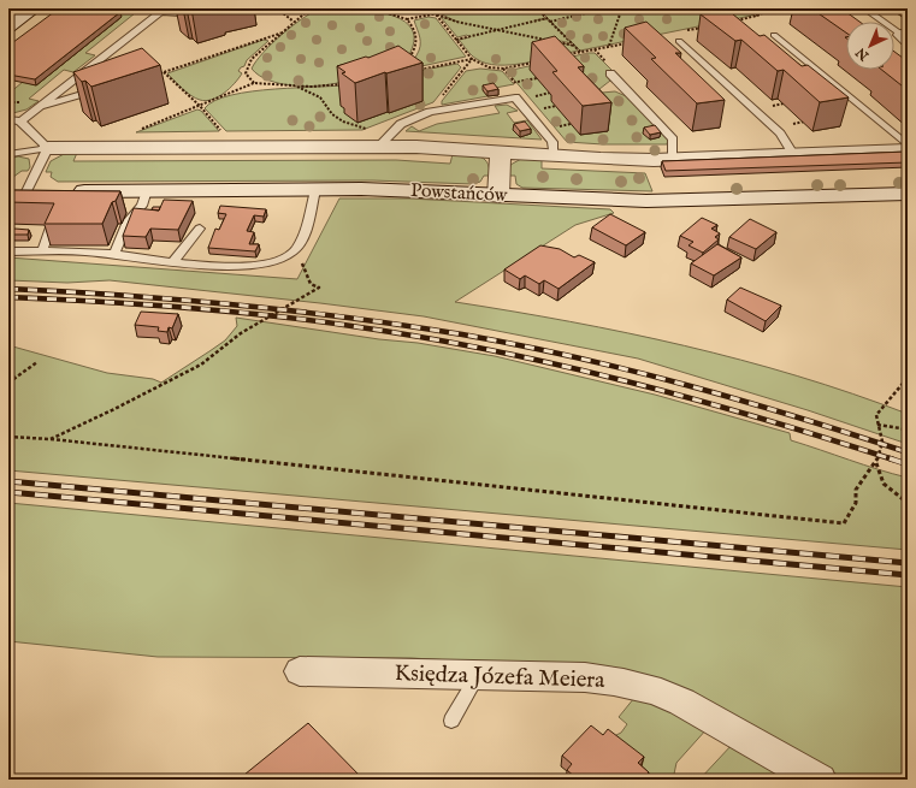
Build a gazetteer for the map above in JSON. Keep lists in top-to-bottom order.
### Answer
{
  "streets": {
    "street": ["Powstańców", "Księdza Józefa Meiera"]
  },
  "north": "bottom left"
}
